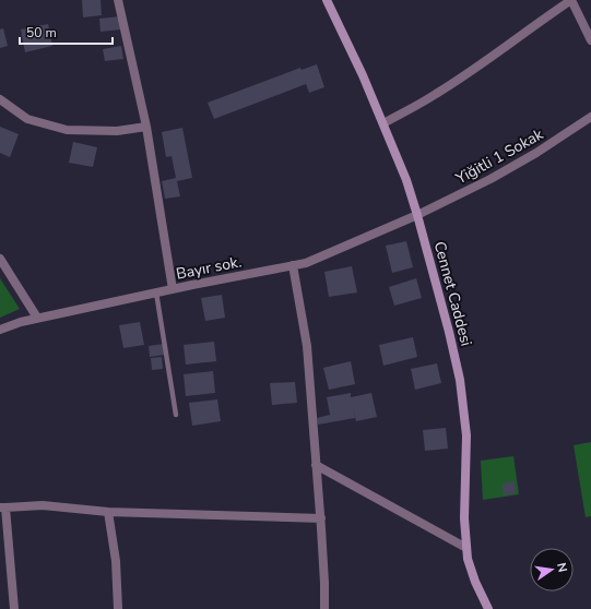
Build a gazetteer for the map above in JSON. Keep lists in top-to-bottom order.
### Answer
{
  "streets": {
    "street": ["Yiğitli 1 Sokak", "Bayır sok.", "Cennet Caddesi"]
  },
  "crossings": [
    ["Yiğitli 1 Sokak", "Bayır sok."],
    ["Yiğitli 1 Sokak", "Cennet Caddesi"],
    ["Bayır sok.", "Cennet Caddesi"]
  ],
  "scale_bar": "50 m",
  "north": "right"
}
